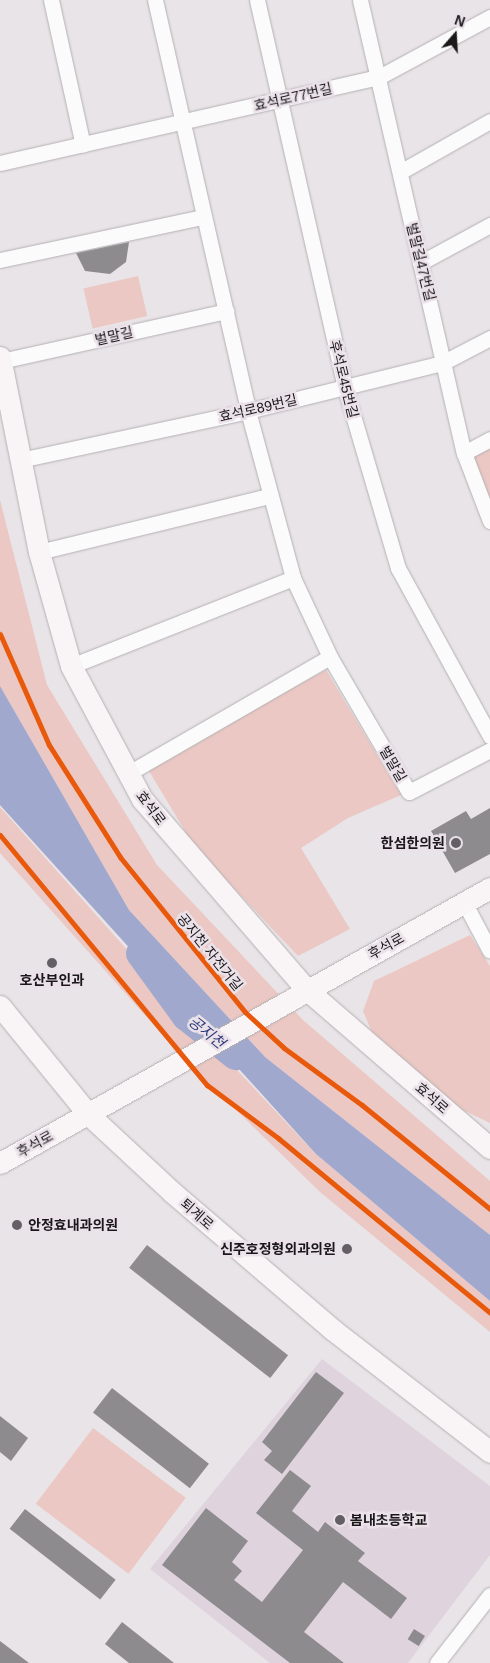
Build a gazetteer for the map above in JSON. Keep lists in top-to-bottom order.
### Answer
{
  "streets": {
    "street": [
      "효석로77번길",
      "벌말길47번길",
      "벌말길",
      "후석로45번길",
      "효석로89번길",
      "효석로",
      "후석로",
      "퇴계로"
    ],
    "cycle path": ["공지천 자전거길"]
  },
  "crossings": [
    ["효석로77번길", "벌말길47번길"],
    ["효석로77번길", "벌말길"],
    ["효석로77번길", "후석로45번길"],
    ["벌말길47번길", "효석로89번길"],
    ["벌말길", "효석로89번길"],
    ["벌말길", "효석로"],
    ["후석로45번길", "효석로89번길"],
    ["효석로89번길", "효석로"],
    ["효석로", "후석로"],
    ["후석로", "퇴계로"]
  ],
  "water": ["공지천"],
  "places": [
    "한섬한의원",
    "호산부인과",
    "안정효내과의원",
    "신주호정형외과의원",
    "봄내초등학교"
  ],
  "north": "top"
}
